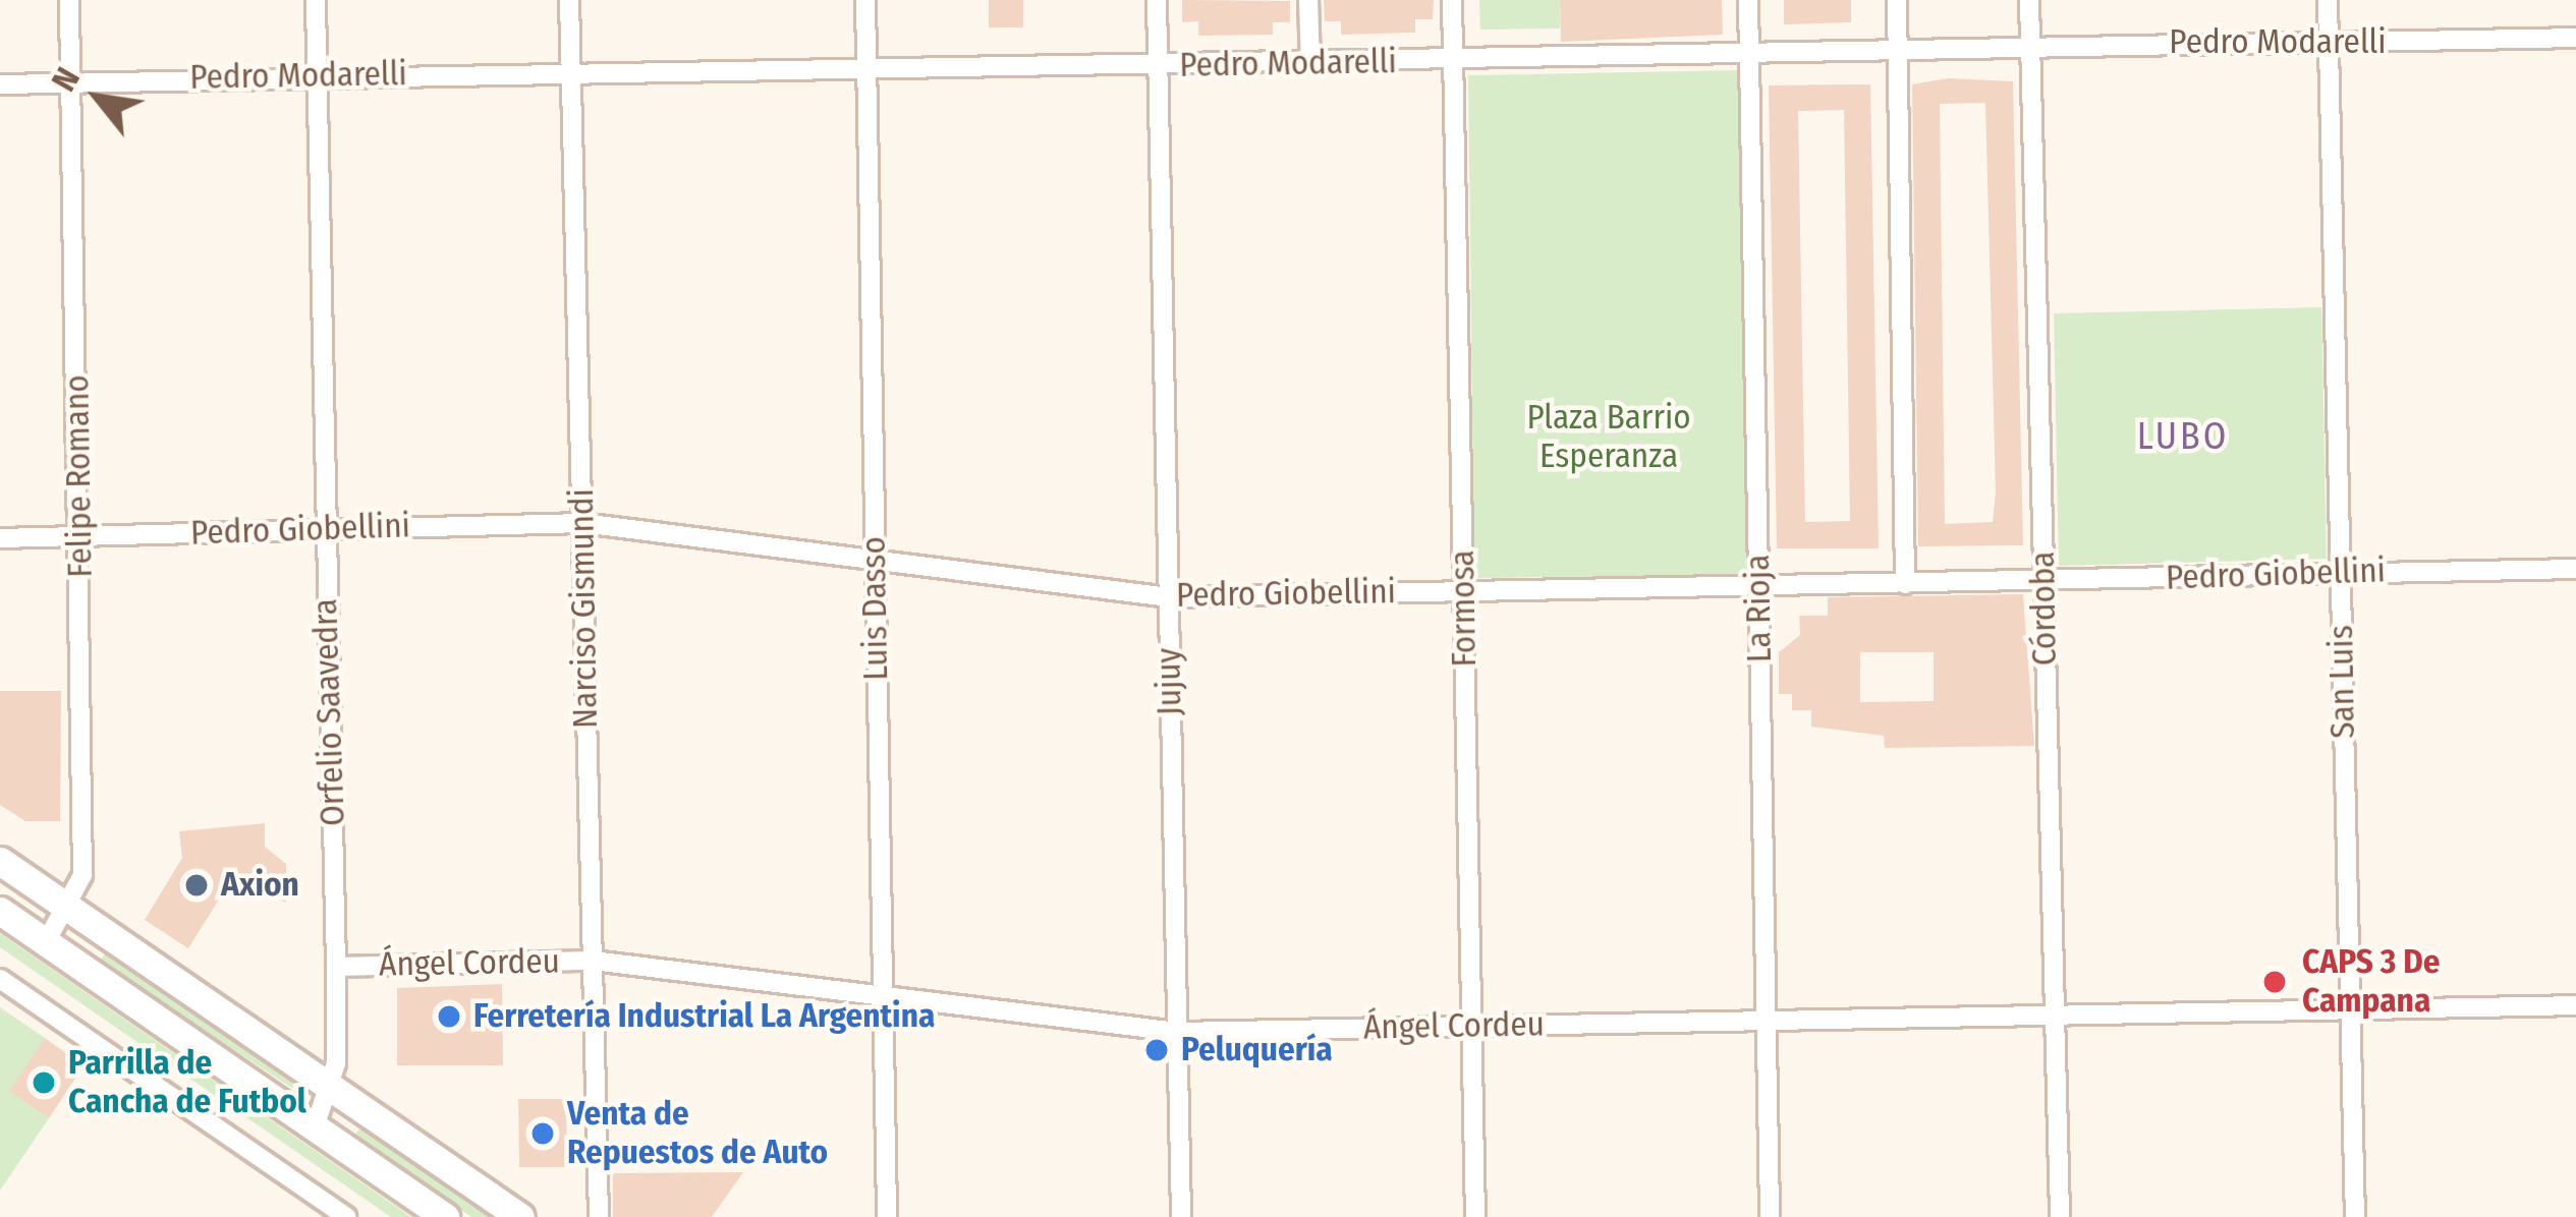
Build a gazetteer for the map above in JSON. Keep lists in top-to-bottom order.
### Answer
{
  "streets": {
    "street": [
      "Pedro Modarelli",
      "Felipe Romano",
      "Pedro Giobellini",
      "Narciso Gismundi",
      "Luis Dasso",
      "Formosa",
      "La Rioja",
      "Córdoba",
      "Jujuy",
      "San Luis",
      "Orfelio Saavedra",
      "Ángel Cordeu"
    ]
  },
  "crossings": [
    ["Pedro Modarelli", "Felipe Romano"],
    ["Pedro Modarelli", "Narciso Gismundi"],
    ["Pedro Modarelli", "Luis Dasso"],
    ["Pedro Modarelli", "Formosa"],
    ["Pedro Modarelli", "La Rioja"],
    ["Pedro Modarelli", "Córdoba"],
    ["Pedro Modarelli", "Jujuy"],
    ["Pedro Modarelli", "San Luis"],
    ["Pedro Modarelli", "Orfelio Saavedra"],
    ["Felipe Romano", "Pedro Giobellini"],
    ["Pedro Giobellini", "Narciso Gismundi"],
    ["Pedro Giobellini", "Luis Dasso"],
    ["Pedro Giobellini", "Formosa"],
    ["Pedro Giobellini", "La Rioja"],
    ["Pedro Giobellini", "Córdoba"],
    ["Pedro Giobellini", "Jujuy"],
    ["Pedro Giobellini", "San Luis"],
    ["Pedro Giobellini", "Orfelio Saavedra"],
    ["Narciso Gismundi", "Ángel Cordeu"],
    ["Luis Dasso", "Ángel Cordeu"],
    ["Formosa", "Ángel Cordeu"],
    ["La Rioja", "Ángel Cordeu"],
    ["Córdoba", "Ángel Cordeu"],
    ["Jujuy", "Ángel Cordeu"],
    ["San Luis", "Ángel Cordeu"],
    ["Orfelio Saavedra", "Ángel Cordeu"]
  ],
  "districts": ["LUBO"],
  "parks": ["Plaza Barrio Esperanza"],
  "places": [
    "Axion",
    "CAPS 3 De Campana",
    "Ferretería Industrial La Argentina",
    "Peluquería",
    "Parrilla de Cancha de Futbol",
    "Venta de Repuestos de Auto"
  ],
  "north": "top left"
}
